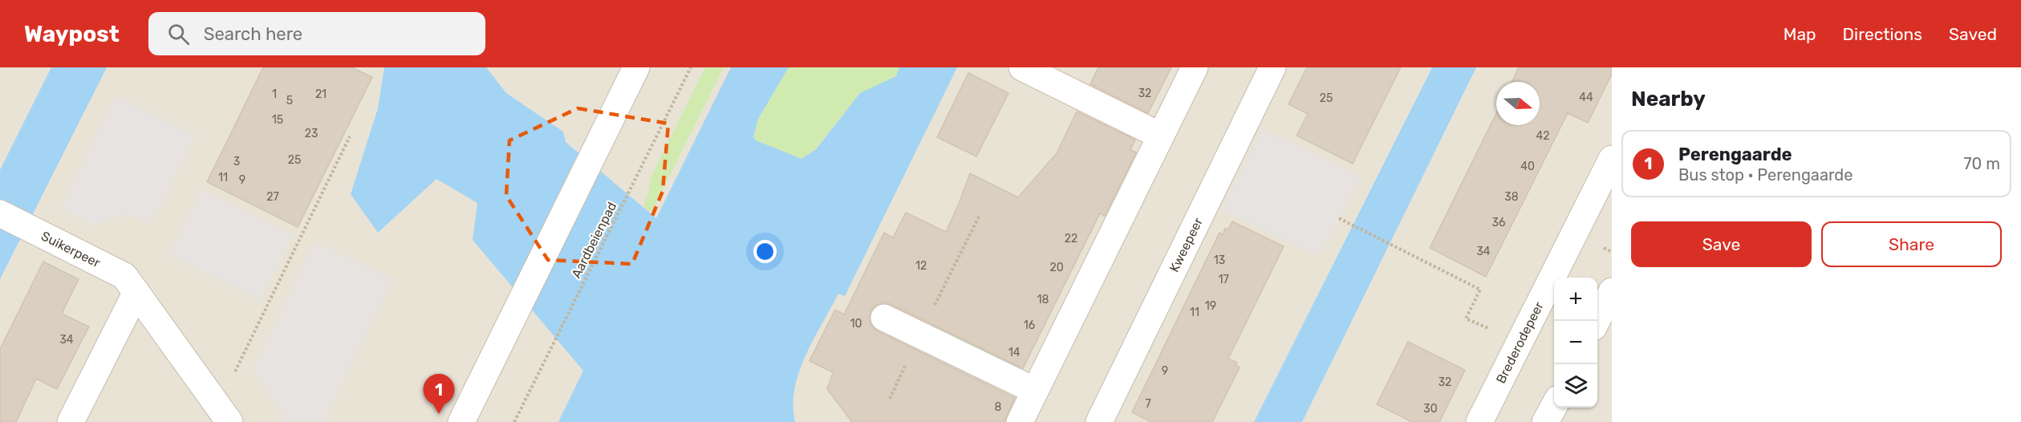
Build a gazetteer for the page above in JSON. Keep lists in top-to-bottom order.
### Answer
{
  "streets": {
    "street": ["Kweepeer", "Suikerpeer", "Brederodepeer"],
    "path": ["Aardbeienpad"]
  },
  "house_numbers": [
    "32",
    "1",
    "21",
    "44",
    "25",
    "5",
    "15",
    "23",
    "42",
    "25",
    "3",
    "40",
    "11",
    "9",
    "27",
    "38",
    "36",
    "22",
    "34",
    "13",
    "12",
    "20",
    "17",
    "18",
    "19",
    "11",
    "10",
    "16",
    "34",
    "14",
    "9",
    "32",
    "7",
    "8",
    "30"
  ],
  "north": "right",
  "page": {
    "header": "Waypost",
    "search": "Search here",
    "nav": ["Map", "Directions", "Saved"],
    "heading": "Nearby",
    "list": [
      {
        "mark": "1",
        "name": "Perengaarde",
        "note": "Bus stop · Perengaarde",
        "value": "70 m"
      }
    ],
    "buttons": ["Save", "Share"],
    "map_buttons": ["+", "−"],
    "pins": "1"
  }
}
